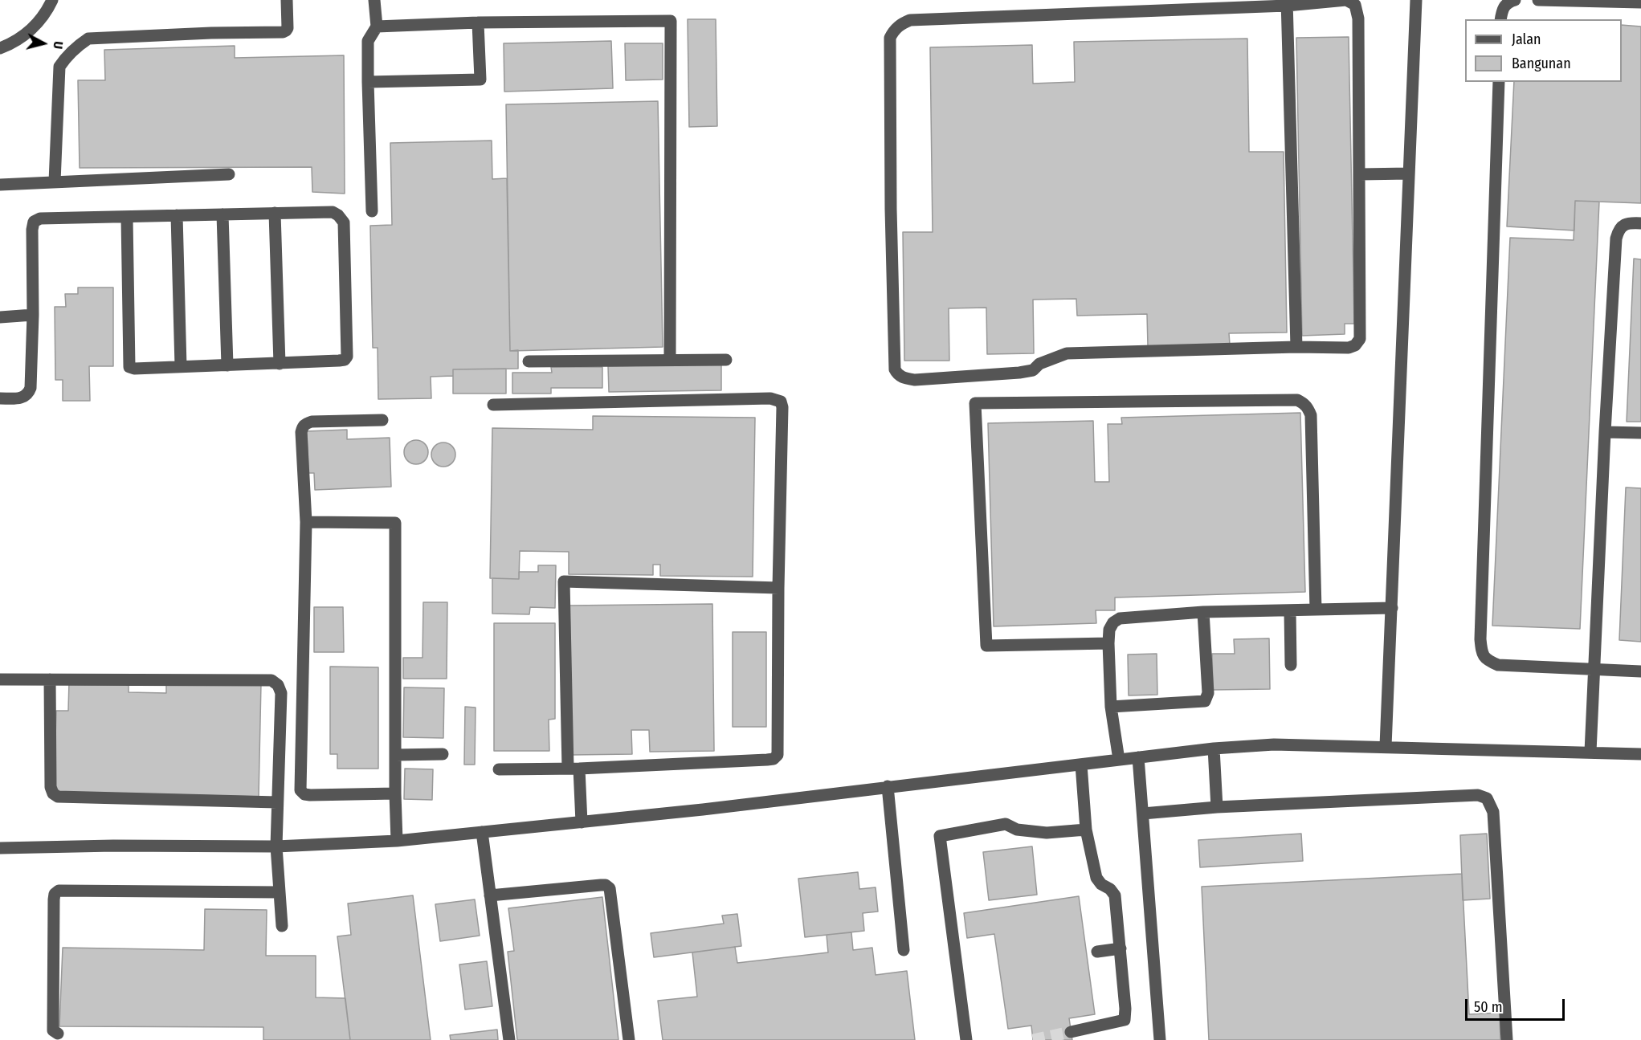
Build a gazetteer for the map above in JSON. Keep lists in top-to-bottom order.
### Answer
{
  "legend": ["Jalan", "Bangunan"],
  "scale_bar": "50 m",
  "north": "right"
}
